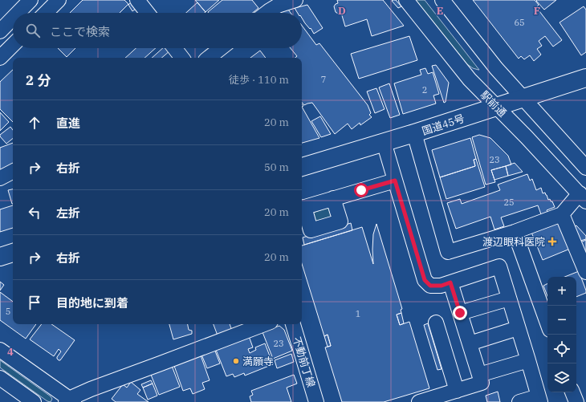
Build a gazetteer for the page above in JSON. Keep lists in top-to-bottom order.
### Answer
{
  "streets": {
    "highway": ["国道45号"],
    "street": ["駅前通", "不動前丁線"]
  },
  "crossings": [
    ["駅前通", "国道45号"]
  ],
  "places": {
    "health": ["渡辺眼科医院"],
    "other": ["満願寺"]
  },
  "house_numbers": [
    "65",
    "7",
    "2",
    "23",
    "25",
    "5",
    "1",
    "23"
  ],
  "page": {
    "search": "ここで検索",
    "heading": ["2 分", "徒歩 · 110 m"],
    "list": [
      ["直進", "20 m"],
      ["右折", "50 m"],
      ["左折", "20 m"],
      ["右折", "20 m"],
      "目的地に到着"
    ],
    "map_buttons": ["+", "−"]
  },
  "grid": {
    "columns": ["D", "E", "F"],
    "rows": ["4"]
  }
}
